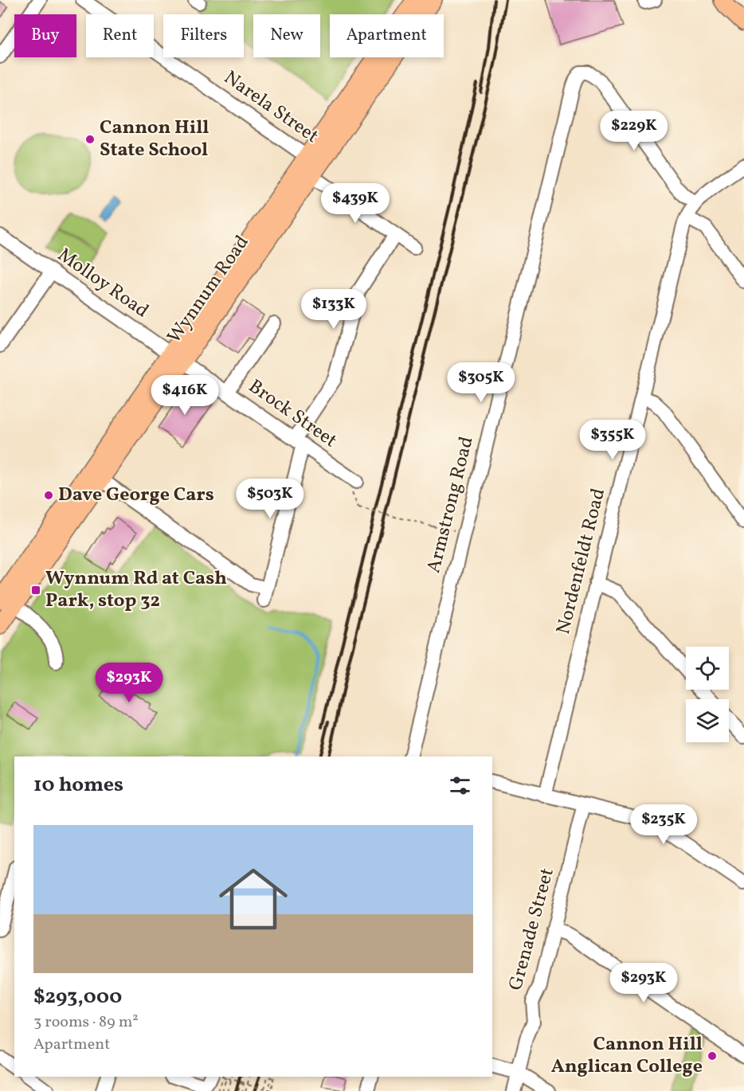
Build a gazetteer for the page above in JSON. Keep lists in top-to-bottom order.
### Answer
{
  "streets": {
    "main road": ["Wynnum Road"],
    "street": [
      "Narela Street",
      "Molloy Road",
      "Brock Street",
      "Armstrong Road",
      "Nordenfeldt Road",
      "Grenade Street"
    ]
  },
  "crossings": [
    ["Narela Street", "Wynnum Road"],
    ["Molloy Road", "Wynnum Road"],
    ["Molloy Road", "Brock Street"],
    ["Wynnum Road", "Brock Street"],
    ["Armstrong Road", "Nordenfeldt Road"]
  ],
  "places": {
    "other": ["Cannon Hill State School", "Dave George Cars", "Cannon Hill Anglican College"],
    "transit": ["Wynnum Rd at Cash Park, stop 32"]
  },
  "page": {
    "chip": [
      "Buy",
      "Rent",
      "Filters",
      "New",
      "Apartment"
    ],
    "price": [
      "$229K",
      "$439K",
      "$133K",
      "$305K",
      "$416K",
      "$355K",
      "$503K",
      "$293K",
      "$235K",
      "$293K"
    ],
    "heading": "10 homes",
    "list": [
      {
        "name": "$293,000",
        "note": "3 rooms · 89 m² · Apartment"
      }
    ]
  }
}
